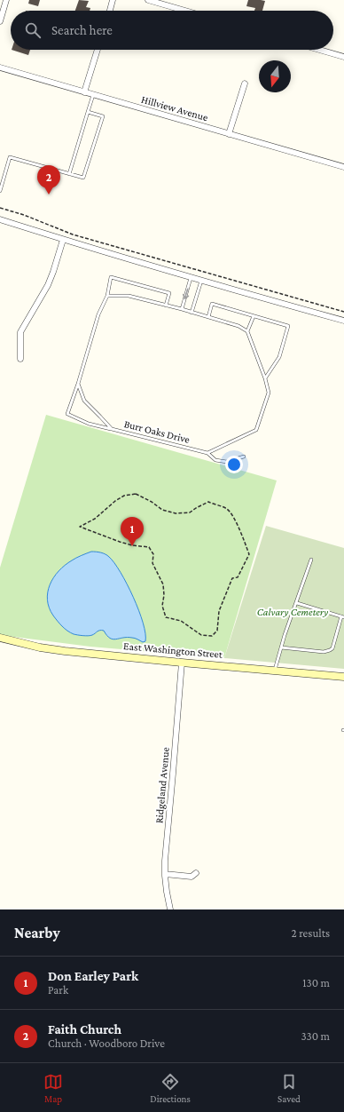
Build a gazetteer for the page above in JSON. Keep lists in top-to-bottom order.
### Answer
{
  "streets": {
    "main road": ["East Washington Street"],
    "street": ["Hillview Avenue", "Ridgeland Avenue"],
    "lane": ["Burr Oaks Drive"]
  },
  "crossings": [
    ["East Washington Street", "Ridgeland Avenue"]
  ],
  "parks": ["Calvary Cemetery"],
  "north": "bottom",
  "page": {
    "search": "Search here",
    "pins": ["2", "1"],
    "heading": ["Nearby", "2 results"],
    "list": [
      {
        "mark": "1",
        "name": "Don Earley Park",
        "note": "Park",
        "value": "130 m"
      },
      {
        "mark": "2",
        "name": "Faith Church",
        "note": "Church · Woodboro Drive",
        "value": "330 m"
      }
    ],
    "nav": ["Map", "Directions", "Saved"]
  }
}
